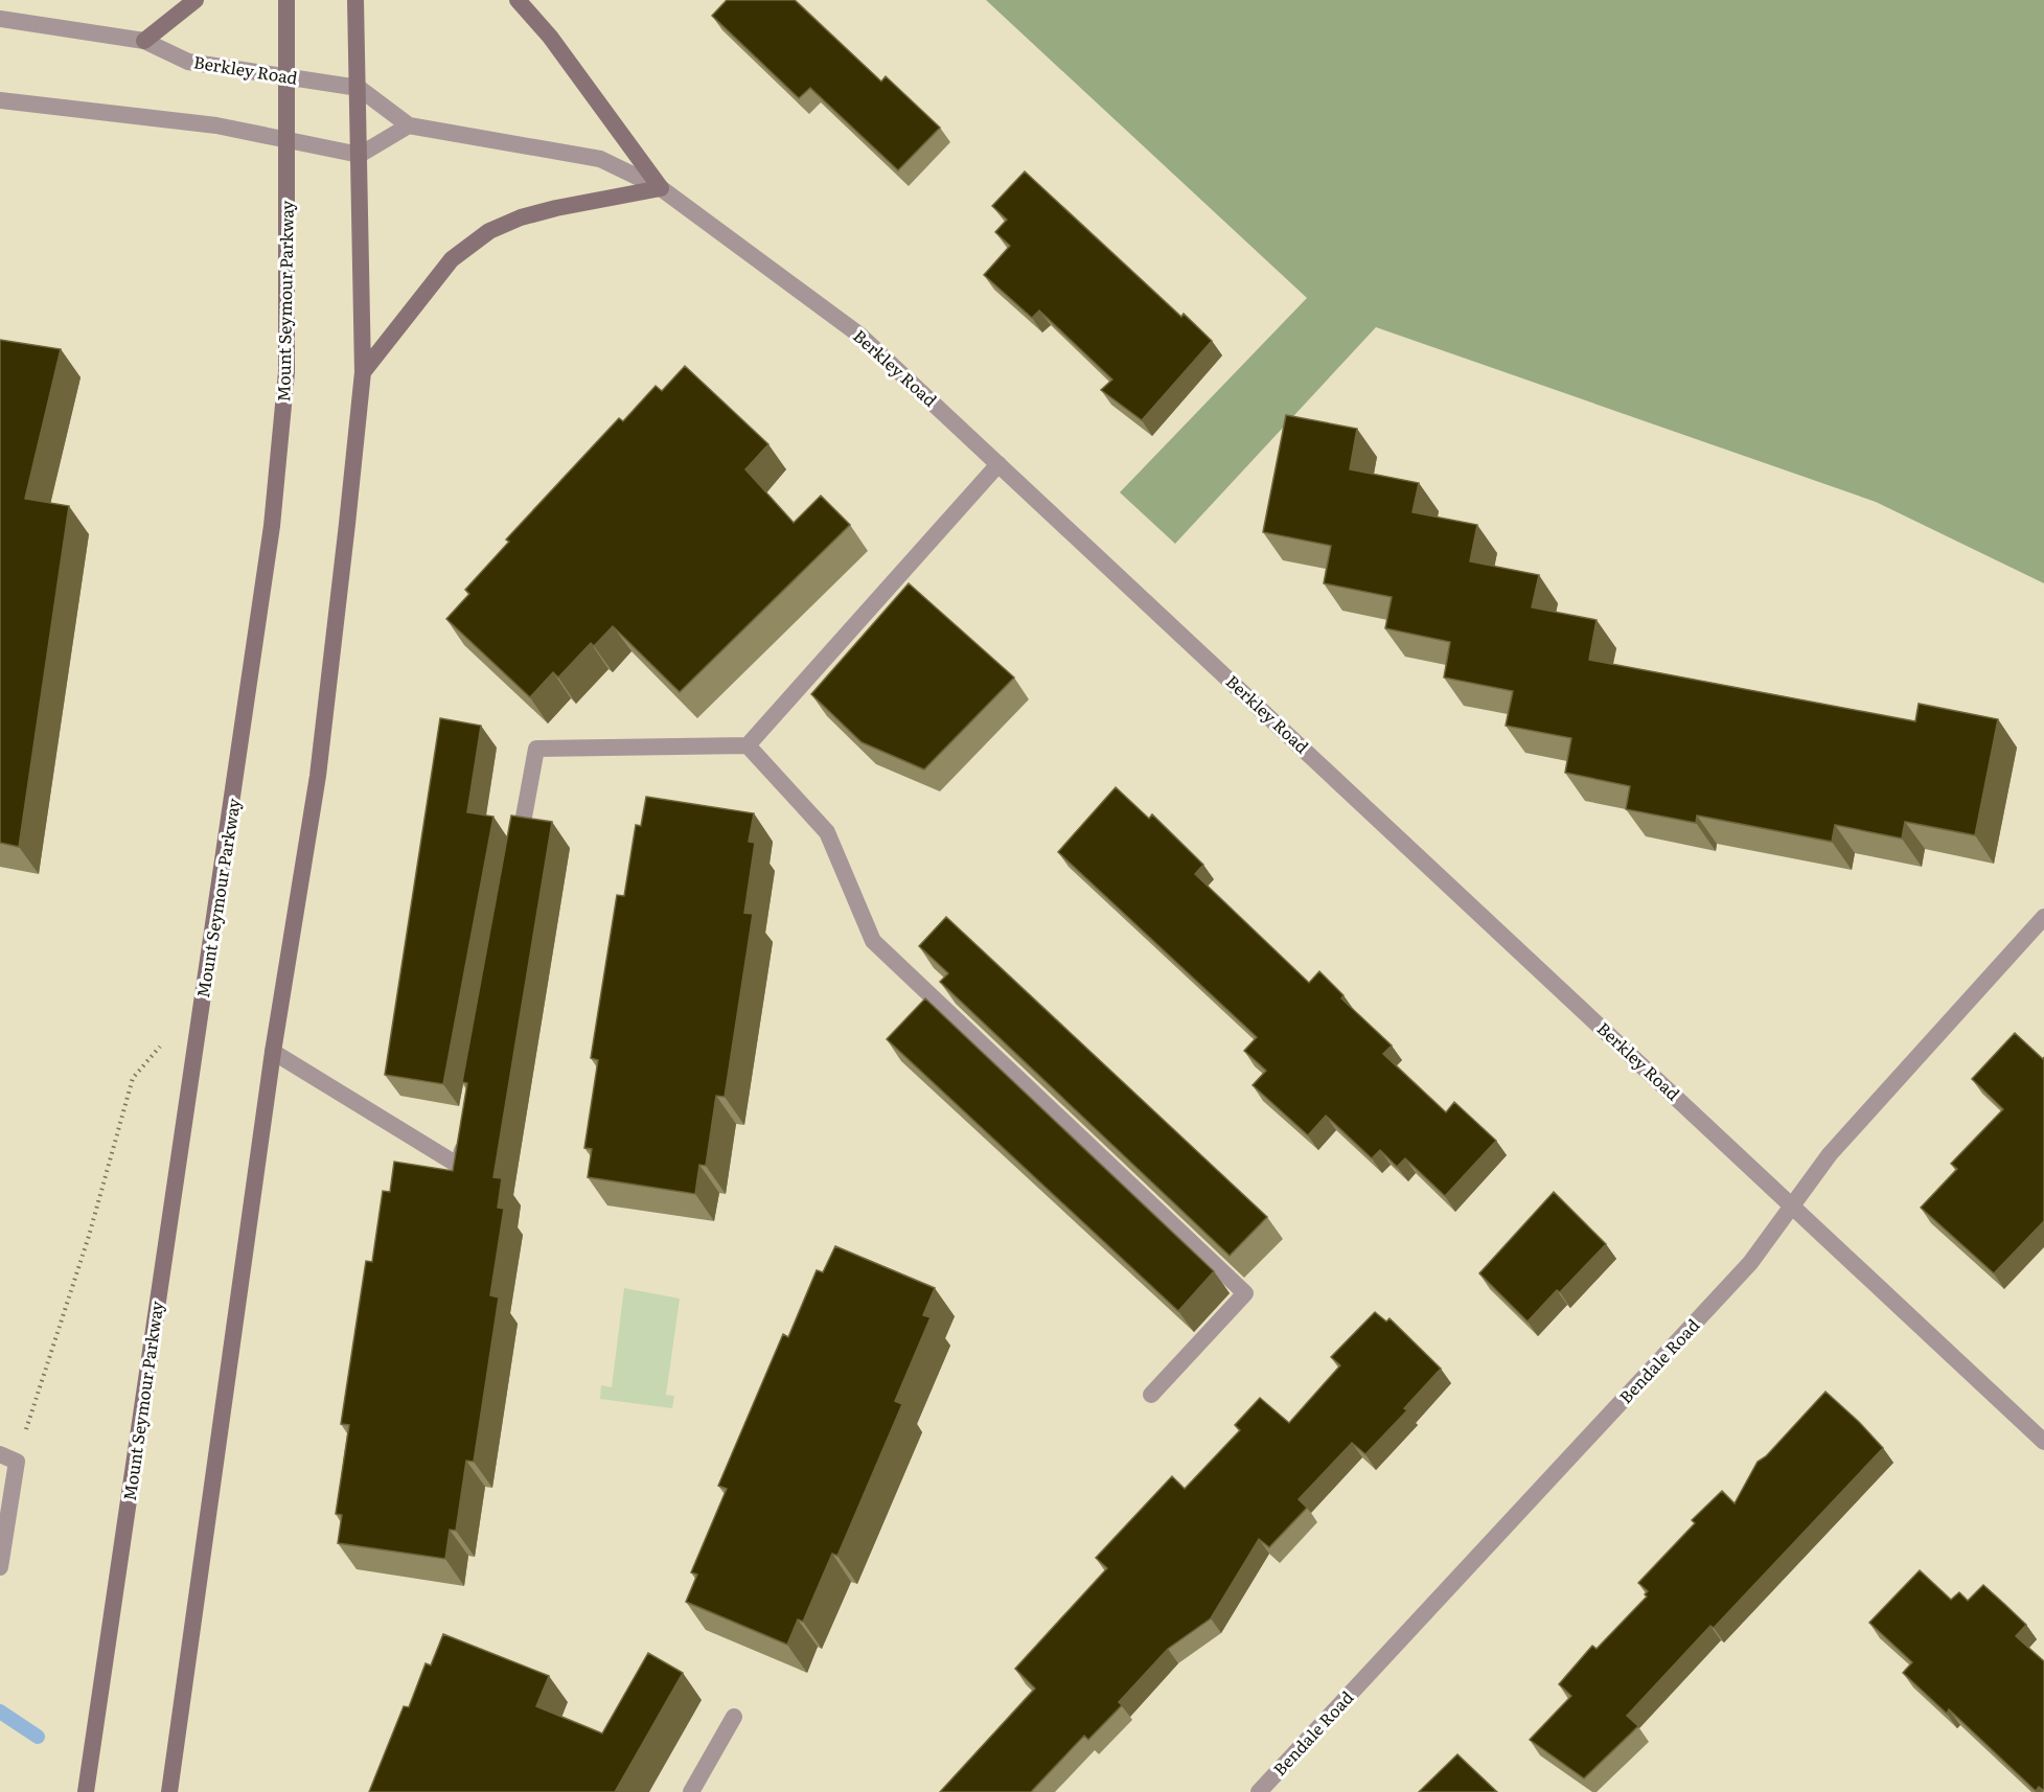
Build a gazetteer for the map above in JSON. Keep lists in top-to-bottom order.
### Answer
{
  "streets": {
    "main road": ["Mount Seymour Parkway"],
    "street": ["Berkley Road", "Bendale Road"]
  },
  "crossings": [
    ["Berkley Road", "Mount Seymour Parkway"],
    ["Berkley Road", "Bendale Road"]
  ]
}
